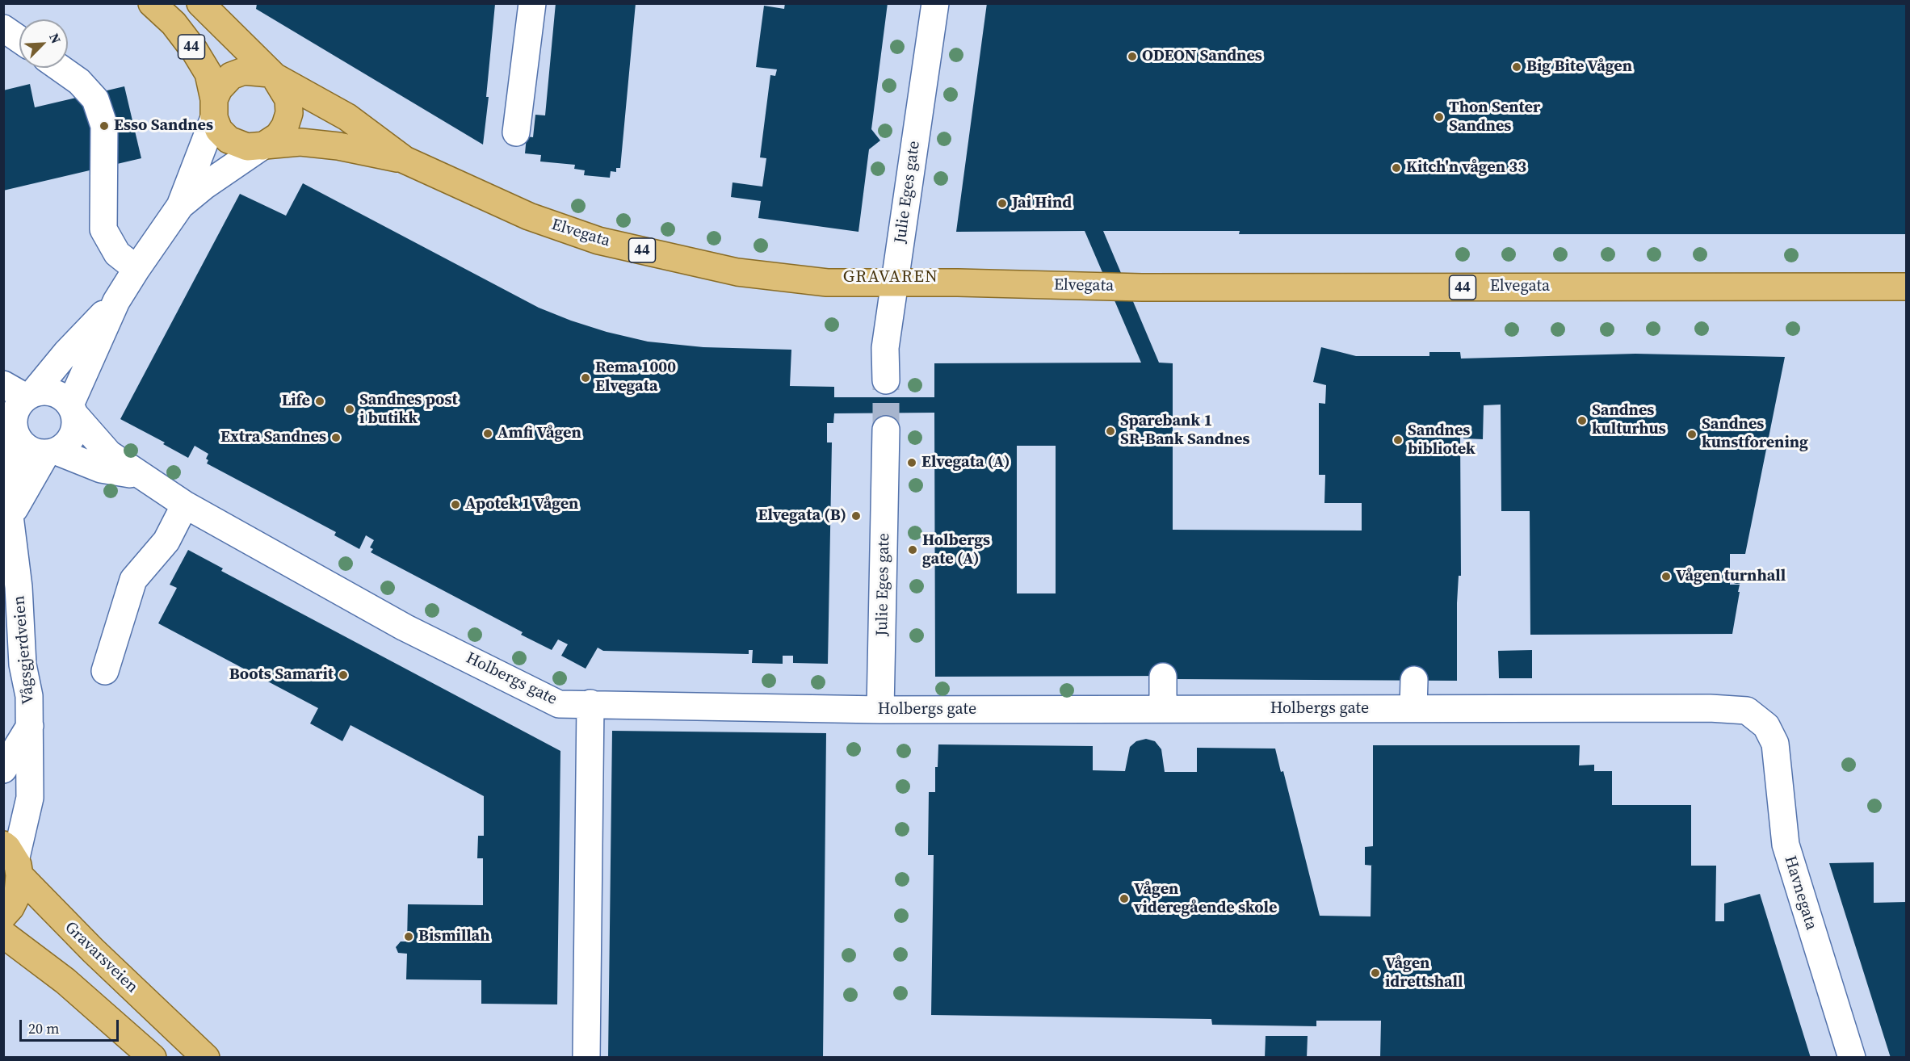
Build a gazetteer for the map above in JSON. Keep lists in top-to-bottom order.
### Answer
{
  "streets": {
    "main road": ["44", "Elvegata", "Gravarsveien"],
    "street": [
      "Julie Eges gate",
      "Vågsgjerdveien",
      "Holbergs gate",
      "Havnegata"
    ]
  },
  "crossings": [
    ["44", "Elvegata"],
    ["Julie Eges gate", "Elvegata"],
    ["Julie Eges gate", "Holbergs gate"],
    ["Vågsgjerdveien", "Holbergs gate"],
    ["Vågsgjerdveien", "Gravarsveien"],
    ["Holbergs gate", "Havnegata"]
  ],
  "districts": ["GRAVAREN"],
  "places": [
    "ODEON Sandnes",
    "Big Bite Vågen",
    "Thon Senter Sandnes",
    "Esso Sandnes",
    "Kitch'n vågen 33",
    "Jai Hind",
    "Rema 1000 Elvegata",
    "Life",
    "Sandnes post i butikk",
    "Sandnes kulturhus",
    "Sparebank 1 SR-Bank Sandnes",
    "Amfi Vågen",
    "Sandnes kunstforening",
    "Extra Sandnes",
    "Sandnes bibliotek",
    "Elvegata (A)",
    "Apotek 1 Vågen",
    "Elvegata (B)",
    "Holbergs gate (A)",
    "Vågen turnhall",
    "Boots Samarit",
    "Vågen videregående skole",
    "Bismillah",
    "Vågen idrettshall"
  ],
  "scale_bar": "20 m",
  "north": "top right"
}
